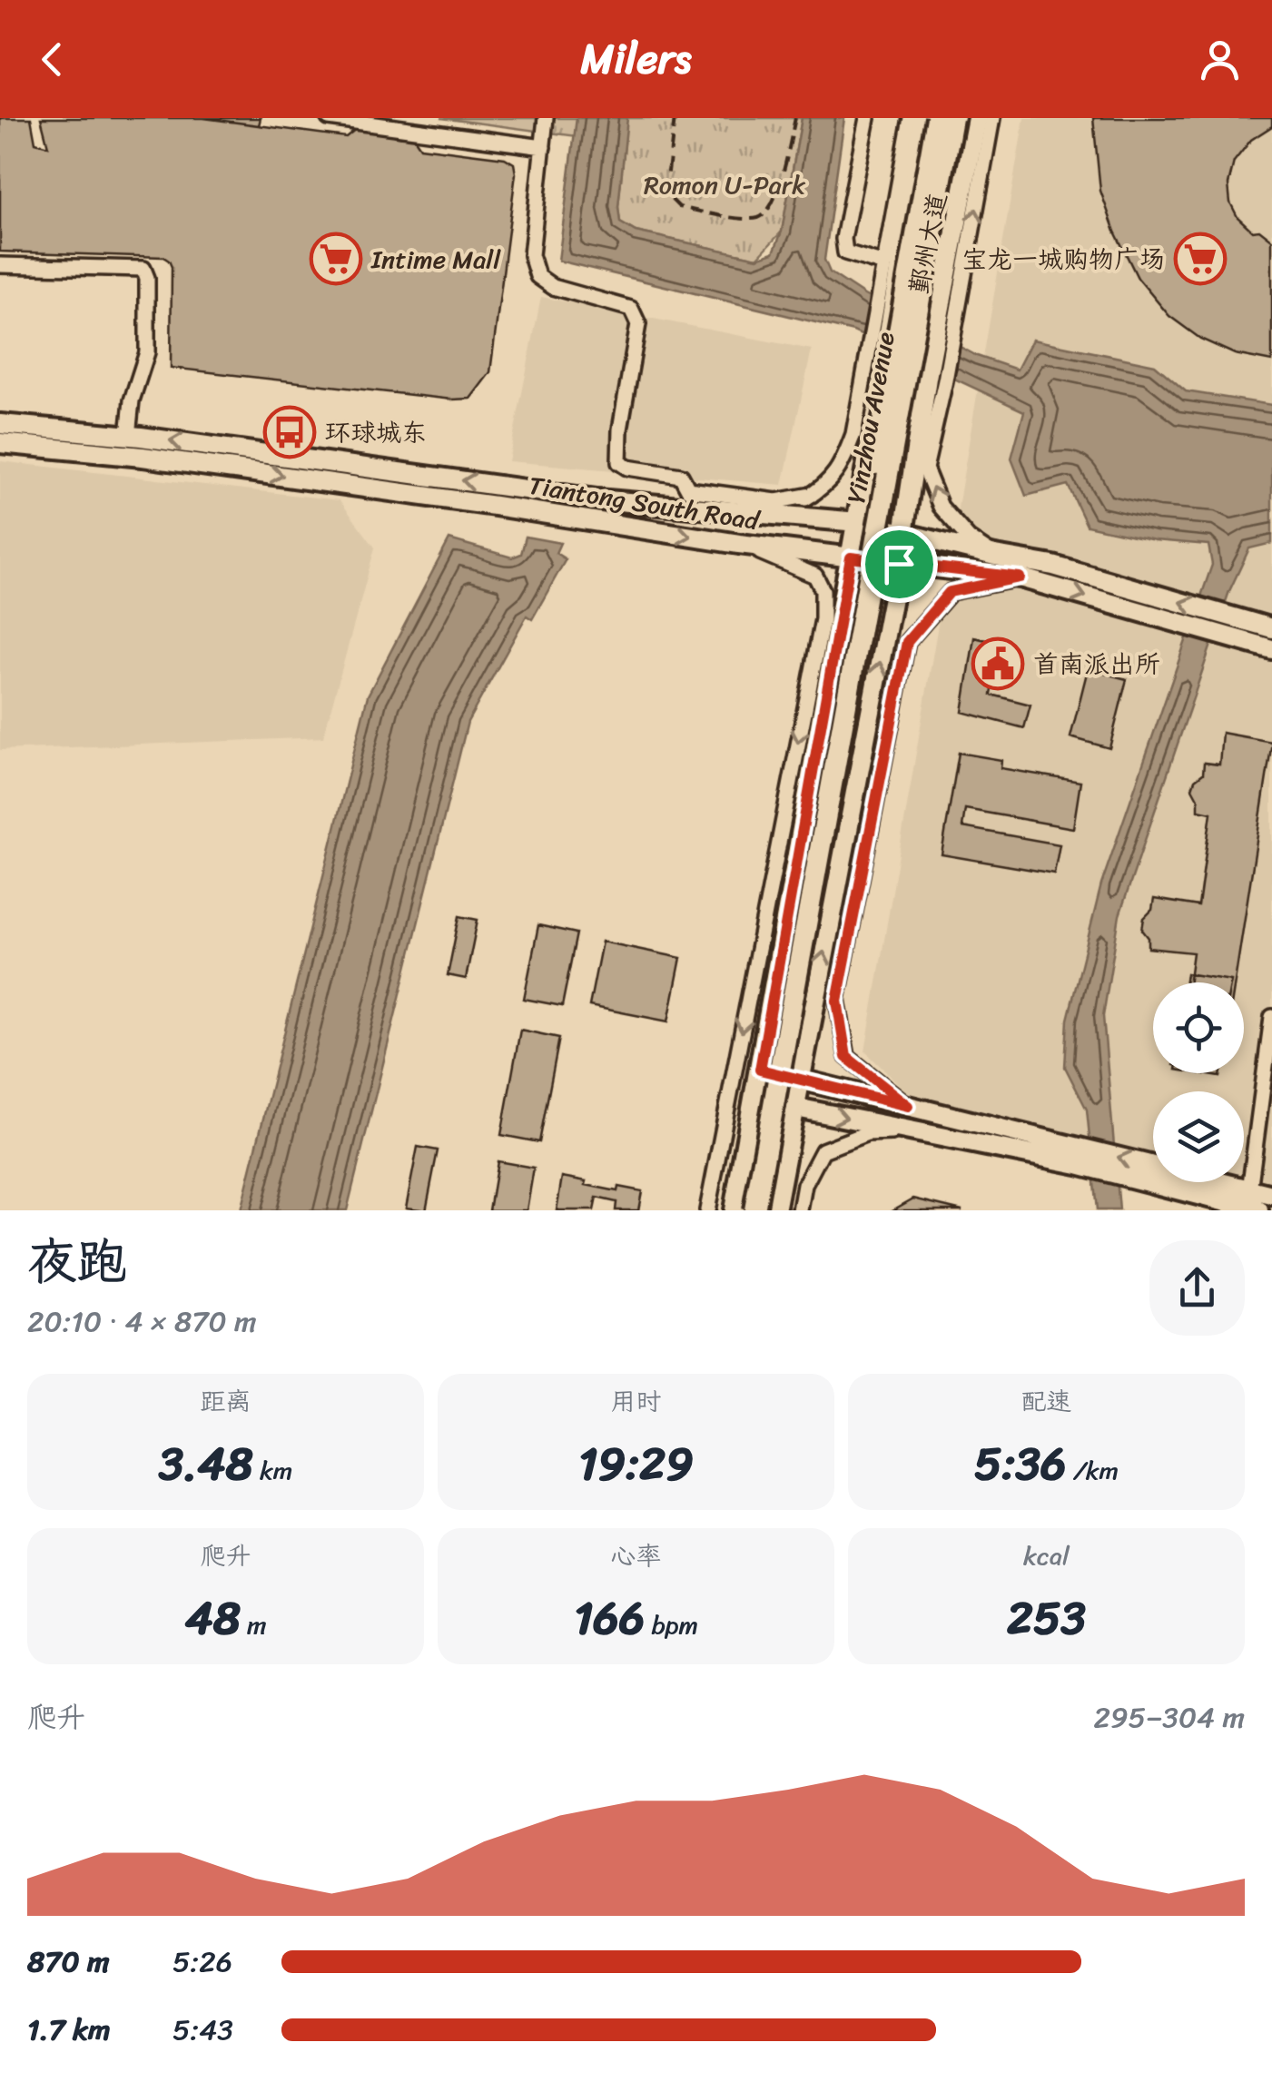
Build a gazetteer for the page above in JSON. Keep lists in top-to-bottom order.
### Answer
{
  "streets": {
    "highway": ["Yinzhou Avenue"],
    "main road": ["鄞州大道", "Tiantong South Road"]
  },
  "crossings": [
    ["鄞州大道", "Yinzhou Avenue"],
    ["Yinzhou Avenue", "Tiantong South Road"]
  ],
  "parks": ["Romon U-Park"],
  "places": {
    "supermarket": ["Intime Mall", "宝龙一城购物广场"],
    "bus stop": ["环球城东"],
    "public building": ["首南派出所"]
  },
  "page": {
    "header": "Milers",
    "heading": ["夜跑", "20:10 · 4 × 870 m"],
    "stats": [
      ["距离", "3.48 km"],
      ["用时", "19:29"],
      ["配速", "5:36 /km"],
      ["爬升", "48 m"],
      ["心率", "166 bpm"],
      ["kcal", "253"]
    ],
    "chart": ["爬升", "295–304 m"],
    "list": [
      {
        "name": "870 m",
        "note": "5:26"
      },
      {
        "name": "1.7 km",
        "note": "5:43"
      }
    ]
  }
}
